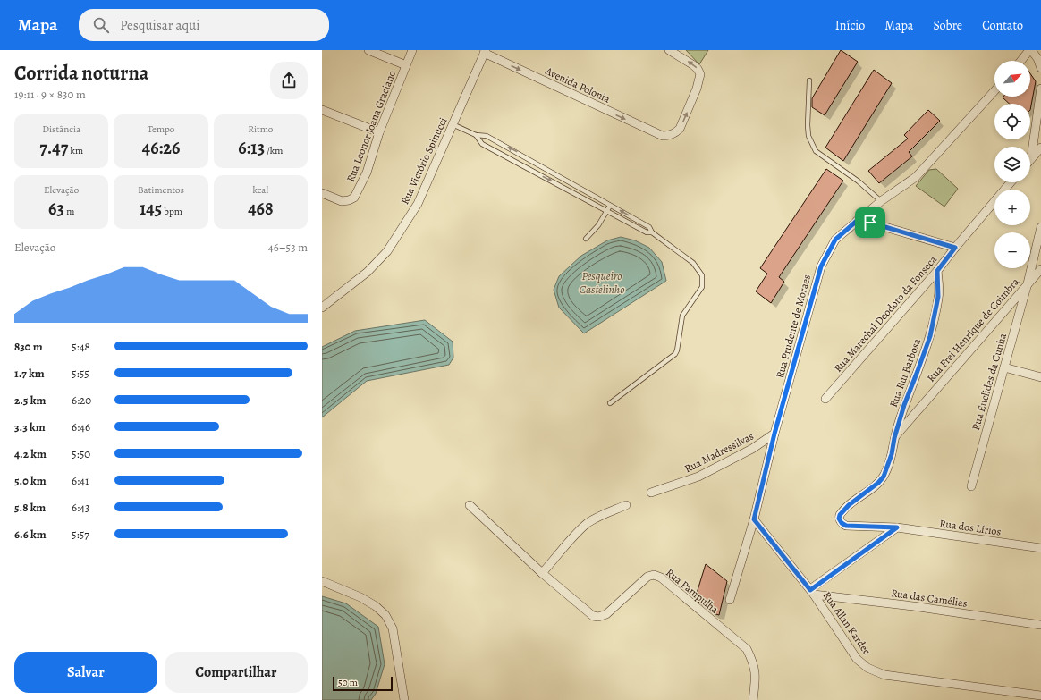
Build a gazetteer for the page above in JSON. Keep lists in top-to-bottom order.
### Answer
{
  "streets": {
    "street": [
      "Avenida Polonia",
      "Rua Leonor Joana Graciano",
      "Rua Victório Spinucci",
      "Rua Marechal Deodoro da Fonseca",
      "Rua Prudente de Moraes",
      "Rua Frei Henrique de Coimbra",
      "Rua Rui Barbosa",
      "Rua Euclides da Cunha",
      "Rua Madressilvas",
      "Rua dos Lírios",
      "Rua Pampulha",
      "Rua das Camélias",
      "Rua Allan Kardec"
    ]
  },
  "crossings": [
    ["Avenida Polonia", "Rua Victório Spinucci"],
    ["Rua Marechal Deodoro da Fonseca", "Rua Rui Barbosa"],
    ["Rua Prudente de Moraes", "Rua Madressilvas"],
    ["Rua Prudente de Moraes", "Rua Allan Kardec"],
    ["Rua Frei Henrique de Coimbra", "Rua Rui Barbosa"],
    ["Rua Frei Henrique de Coimbra", "Rua Euclides da Cunha"],
    ["Rua Rui Barbosa", "Rua dos Lírios"],
    ["Rua das Camélias", "Rua Allan Kardec"]
  ],
  "water": ["Pesqueiro Castelinho"],
  "scale_bar": "50 m",
  "north": "top right",
  "page": {
    "header": "Mapa",
    "search": "Pesquisar aqui",
    "nav": [
      "Início",
      "Mapa",
      "Sobre",
      "Contato"
    ],
    "heading": ["Corrida noturna", "19:11 · 9 × 830 m"],
    "map_buttons": ["+", "−"],
    "stats": [
      ["Distância", "7.47 km"],
      ["Tempo", "46:26"],
      ["Ritmo", "6:13 /km"],
      ["Elevação", "63 m"],
      ["Batimentos", "145 bpm"],
      ["kcal", "468"]
    ],
    "chart": ["Elevação", "46–53 m"],
    "list": [
      {
        "name": "830 m",
        "note": "5:48"
      },
      {
        "name": "1.7 km",
        "note": "5:55"
      },
      {
        "name": "2.5 km",
        "note": "6:20"
      },
      {
        "name": "3.3 km",
        "note": "6:46"
      },
      {
        "name": "4.2 km",
        "note": "5:50"
      },
      {
        "name": "5.0 km",
        "note": "6:41"
      },
      {
        "name": "5.8 km",
        "note": "6:43"
      },
      {
        "name": "6.6 km",
        "note": "5:57"
      }
    ],
    "buttons": ["Salvar", "Compartilhar"],
    "scale": "50 m"
  }
}
